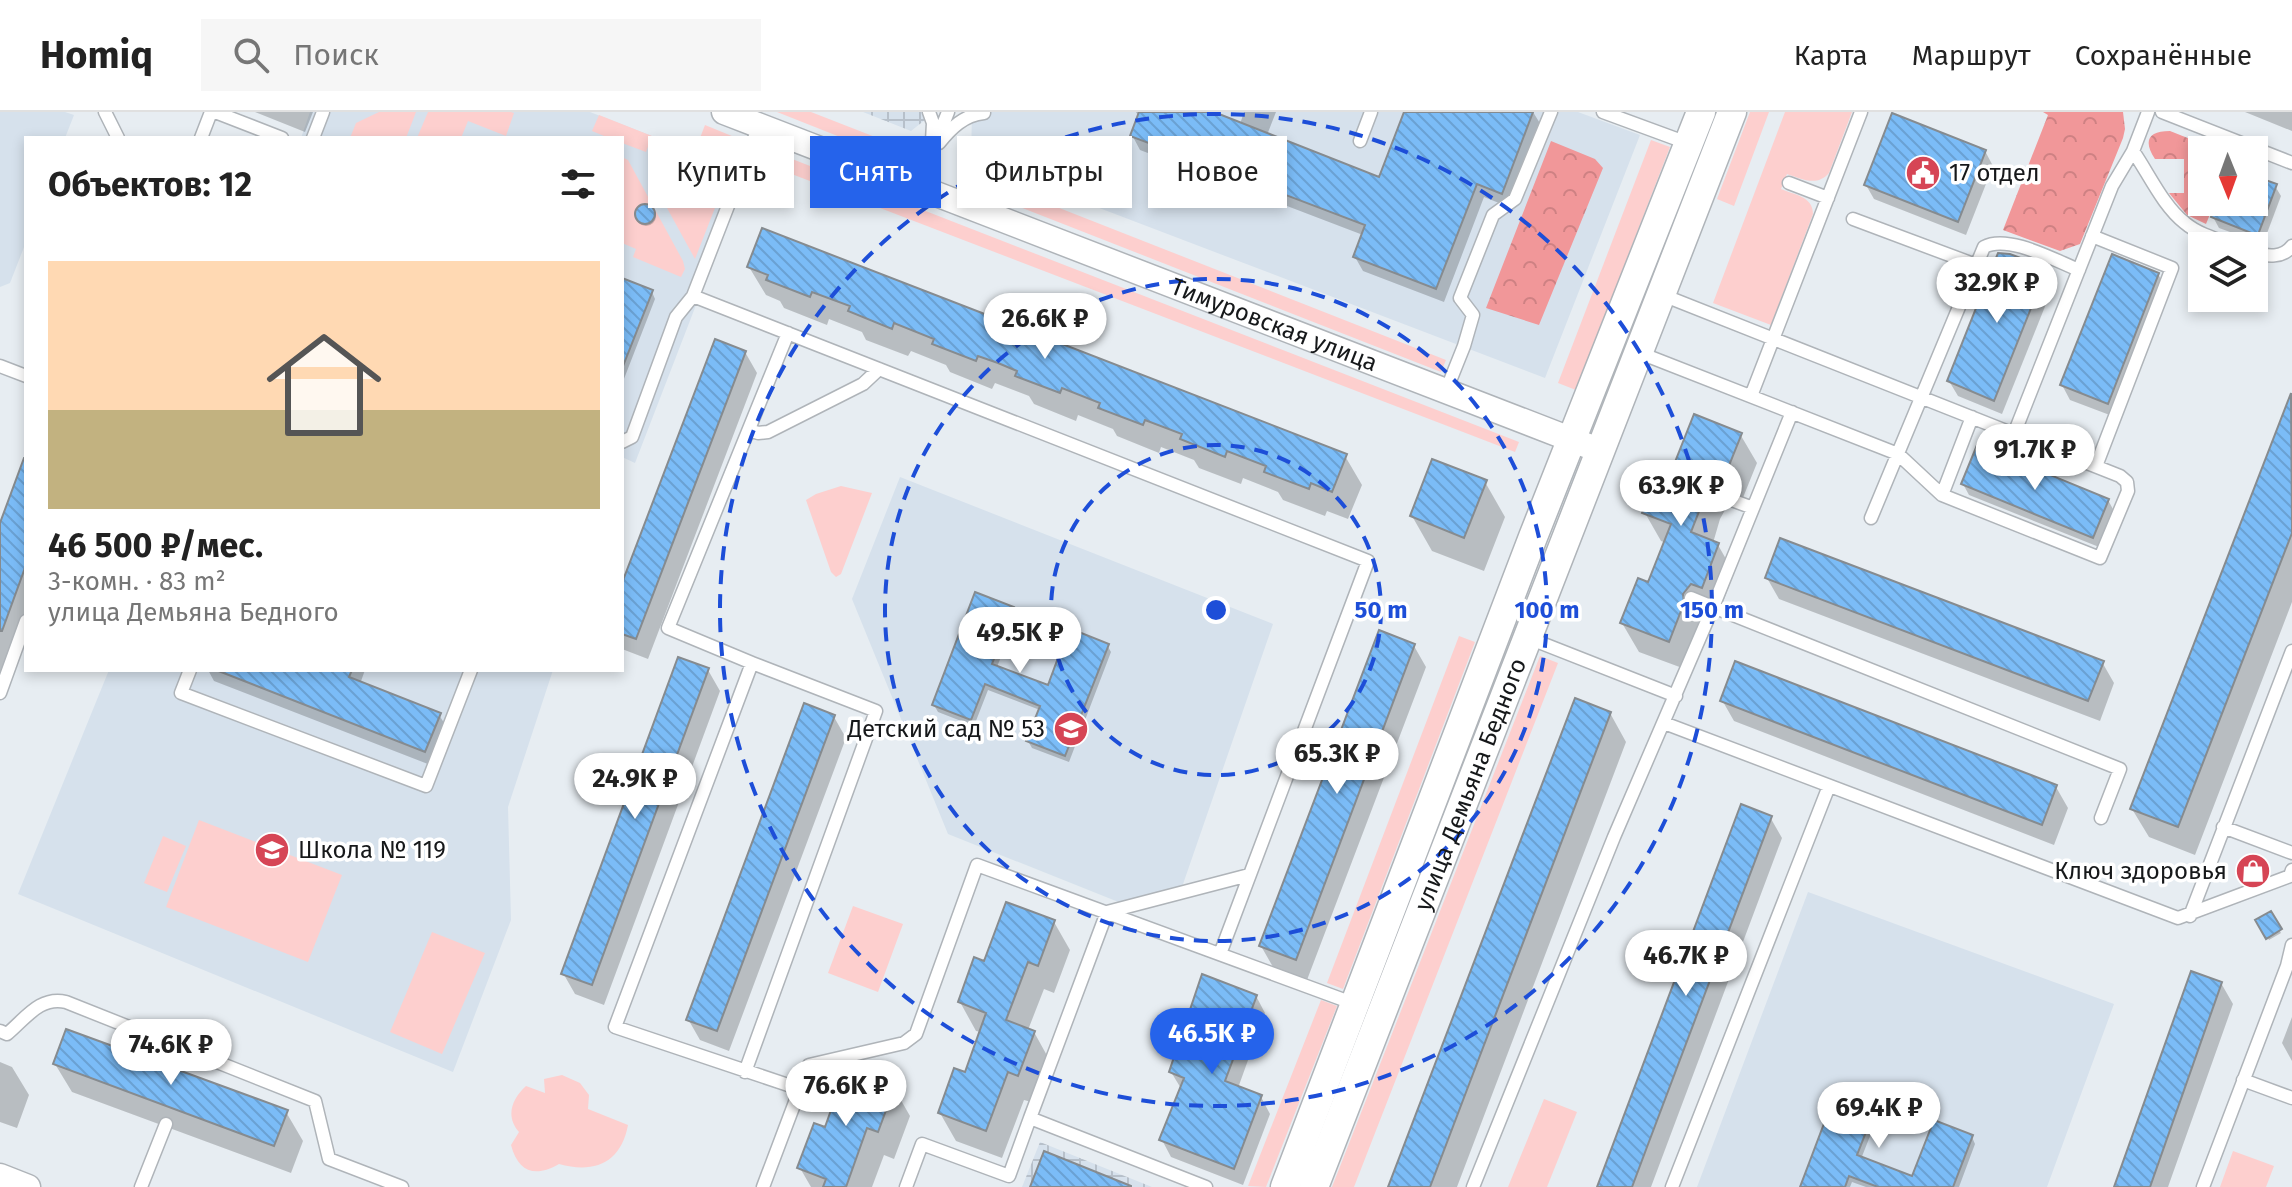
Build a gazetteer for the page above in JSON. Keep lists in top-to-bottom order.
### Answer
{
  "streets": {
    "street": ["Тимуровская улица", "улица Демьяна Бедного"]
  },
  "crossings": [
    ["Тимуровская улица", "улица Демьяна Бедного"]
  ],
  "places": {
    "public building": ["17 отдел"],
    "school or university": ["Детский сад № 53", "Школа № 119"],
    "shop": ["Ключ здоровья"]
  },
  "north": "bottom",
  "page": {
    "header": "Homiq",
    "search": "Поиск",
    "nav": ["Карта", "Маршрут", "Сохранённые"],
    "chip": [
      "Купить",
      "Снять",
      "Фильтры",
      "Новое"
    ],
    "heading": "Объектов: 12",
    "list": [
      {
        "name": "46 500 ₽/мес.",
        "note": "3-комн. · 83 m² · улица Демьяна Бедного"
      }
    ],
    "price": [
      "32.9K ₽",
      "26.6K ₽",
      "91.7K ₽",
      "63.9K ₽",
      "49.5K ₽",
      "65.3K ₽",
      "24.9K ₽",
      "46.7K ₽",
      "46.5K ₽",
      "74.6K ₽",
      "76.6K ₽",
      "69.4K ₽"
    ]
  },
  "rings": ["50 m", "100 m", "150 m"]
}
